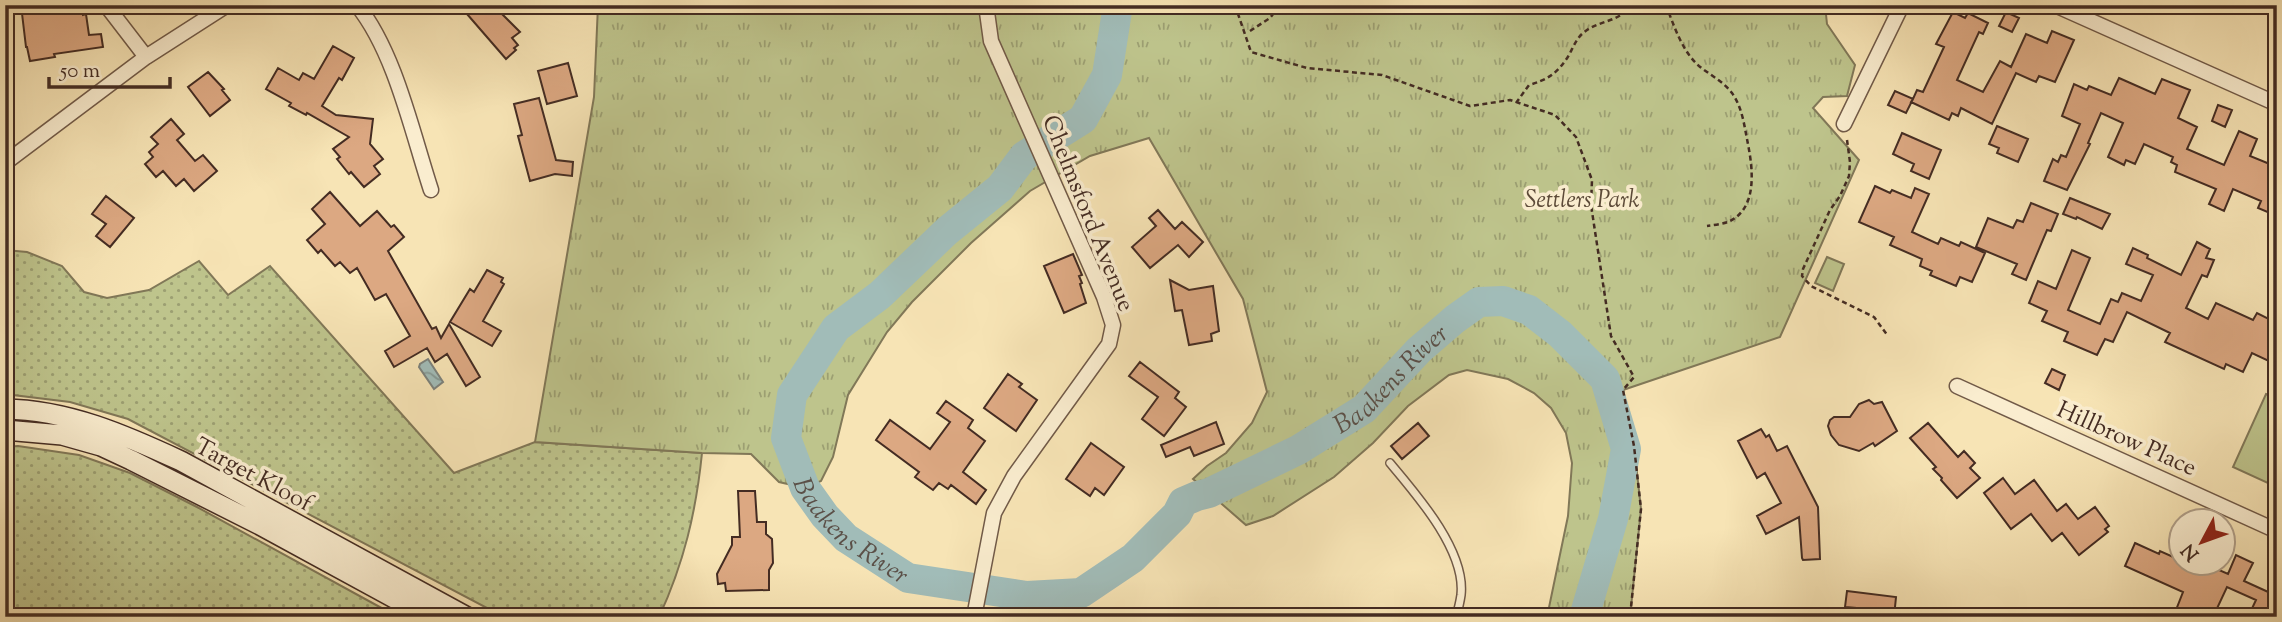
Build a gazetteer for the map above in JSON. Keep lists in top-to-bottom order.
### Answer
{
  "streets": {
    "main road": ["Target Kloof"],
    "street": ["Chelmsford Avenue", "Hillbrow Place"]
  },
  "water": ["Baakens River"],
  "parks": ["Settlers Park"],
  "scale_bar": "50 m",
  "north": "bottom left"
}
